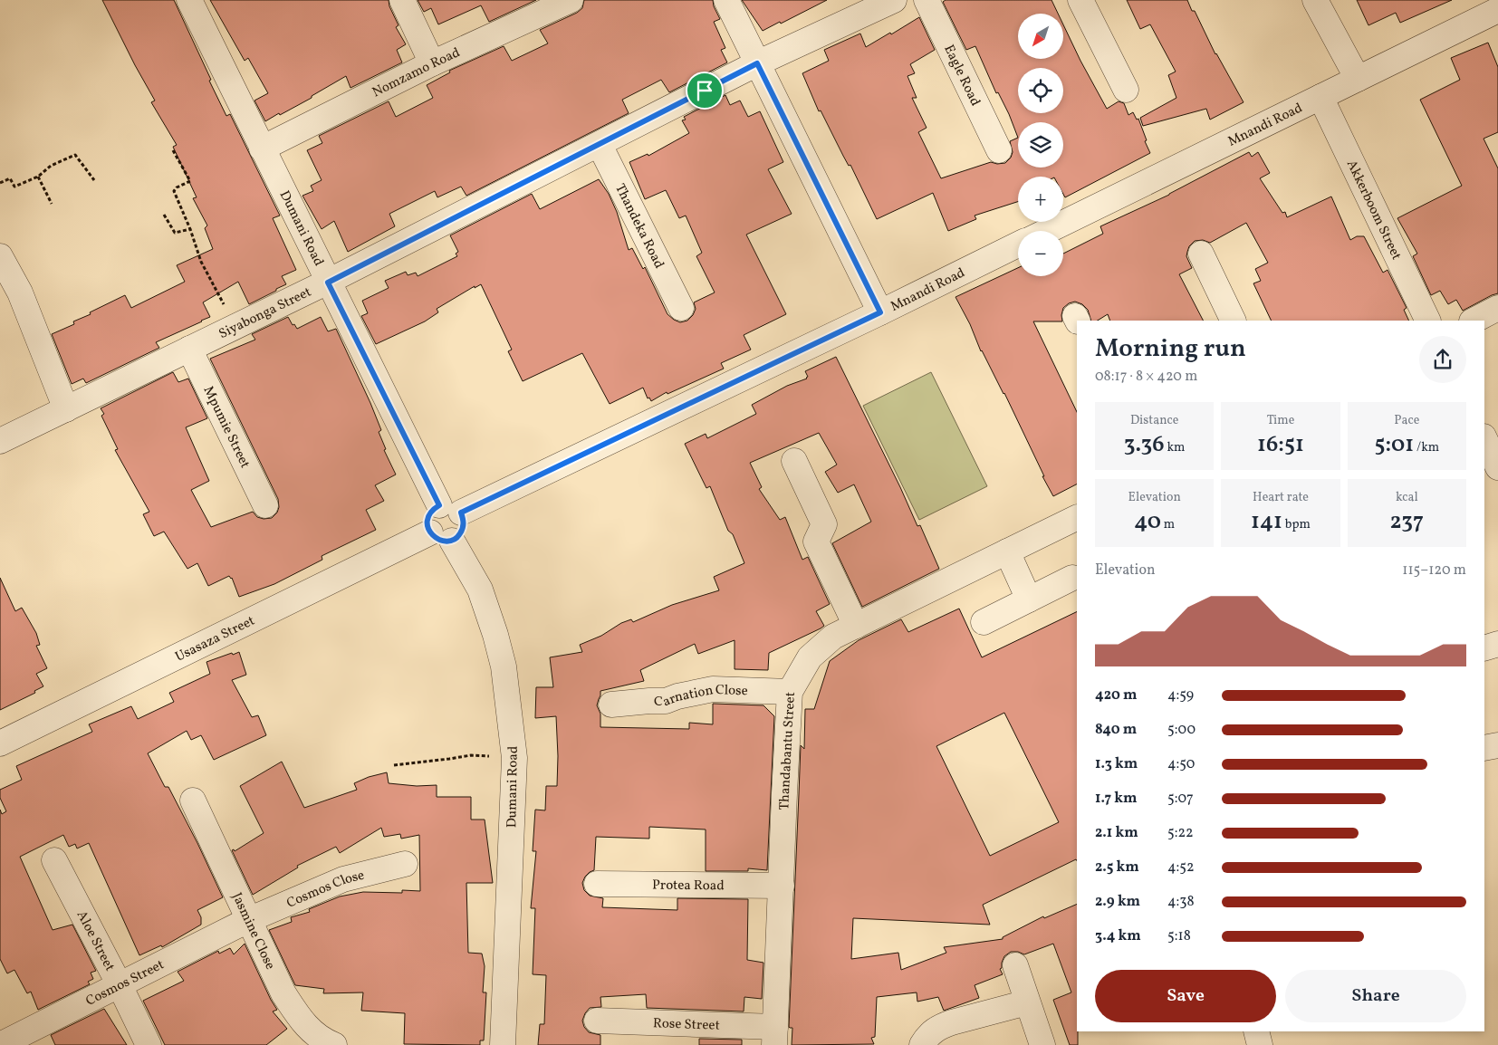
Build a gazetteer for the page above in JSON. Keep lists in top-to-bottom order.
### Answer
{
  "streets": {
    "street": [
      "Nomzamo Road",
      "Eagle Road",
      "Mnandi Road",
      "Akkerboom Street",
      "Thandeka Road",
      "Dumani Road",
      "Siyabonga Street",
      "Mpumie Street",
      "Usasaza Street",
      "Carnation Close",
      "Thandabantu Street",
      "Protea Road",
      "Cosmos Close",
      "Jasmine Close",
      "Aloe Street",
      "Cosmos Street",
      "Rose Street"
    ]
  },
  "crossings": [
    ["Nomzamo Road", "Dumani Road"],
    ["Mnandi Road", "Akkerboom Street"],
    ["Mnandi Road", "Dumani Road"],
    ["Mnandi Road", "Usasaza Street"],
    ["Thandeka Road", "Siyabonga Street"],
    ["Dumani Road", "Siyabonga Street"],
    ["Dumani Road", "Usasaza Street"],
    ["Siyabonga Street", "Mpumie Street"],
    ["Carnation Close", "Thandabantu Street"],
    ["Thandabantu Street", "Protea Road"],
    ["Thandabantu Street", "Rose Street"],
    ["Cosmos Close", "Jasmine Close"],
    ["Cosmos Close", "Cosmos Street"],
    ["Jasmine Close", "Cosmos Street"],
    ["Aloe Street", "Cosmos Street"]
  ],
  "north": "bottom left",
  "page": {
    "map_buttons": ["+", "−"],
    "heading": ["Morning run", "08:17 · 8 × 420 m"],
    "stats": [
      ["Distance", "3.36 km"],
      ["Time", "16:51"],
      ["Pace", "5:01 /km"],
      ["Elevation", "40 m"],
      ["Heart rate", "141 bpm"],
      ["kcal", "237"]
    ],
    "chart": ["Elevation", "115–120 m"],
    "list": [
      {
        "name": "420 m",
        "note": "4:59"
      },
      {
        "name": "840 m",
        "note": "5:00"
      },
      {
        "name": "1.3 km",
        "note": "4:50"
      },
      {
        "name": "1.7 km",
        "note": "5:07"
      },
      {
        "name": "2.1 km",
        "note": "5:22"
      },
      {
        "name": "2.5 km",
        "note": "4:52"
      },
      {
        "name": "2.9 km",
        "note": "4:38"
      },
      {
        "name": "3.4 km",
        "note": "5:18"
      }
    ],
    "buttons": ["Save", "Share"]
  }
}
